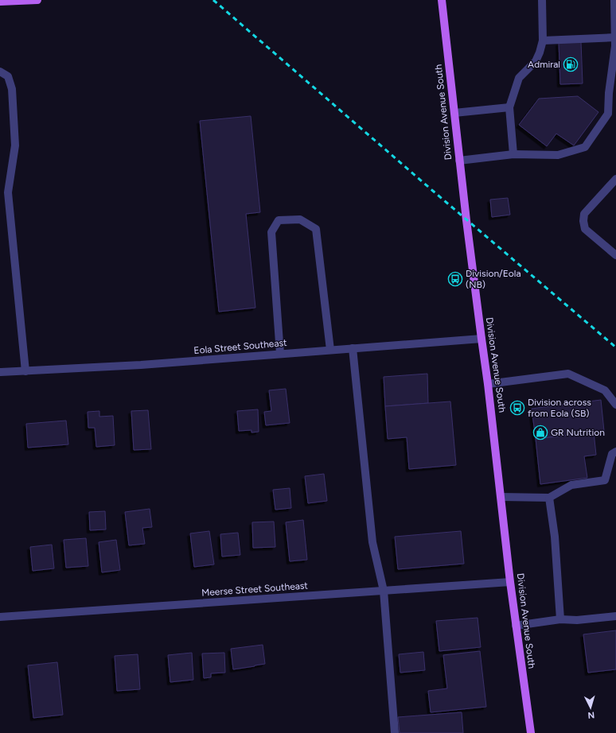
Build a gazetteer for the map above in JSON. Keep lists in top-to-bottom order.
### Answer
{
  "streets": {
    "main road": ["Division Avenue South"],
    "street": ["Eola Street Southeast", "Meerse Street Southeast"]
  },
  "crossings": [
    ["Division Avenue South", "Eola Street Southeast"],
    ["Division Avenue South", "Meerse Street Southeast"]
  ],
  "places": {
    "fuel station": ["Admiral"],
    "bus stop": ["Division/Eola (NB)", "Division across from Eola (SB)"],
    "shop": ["GR Nutrition"]
  },
  "north": "bottom"
}
